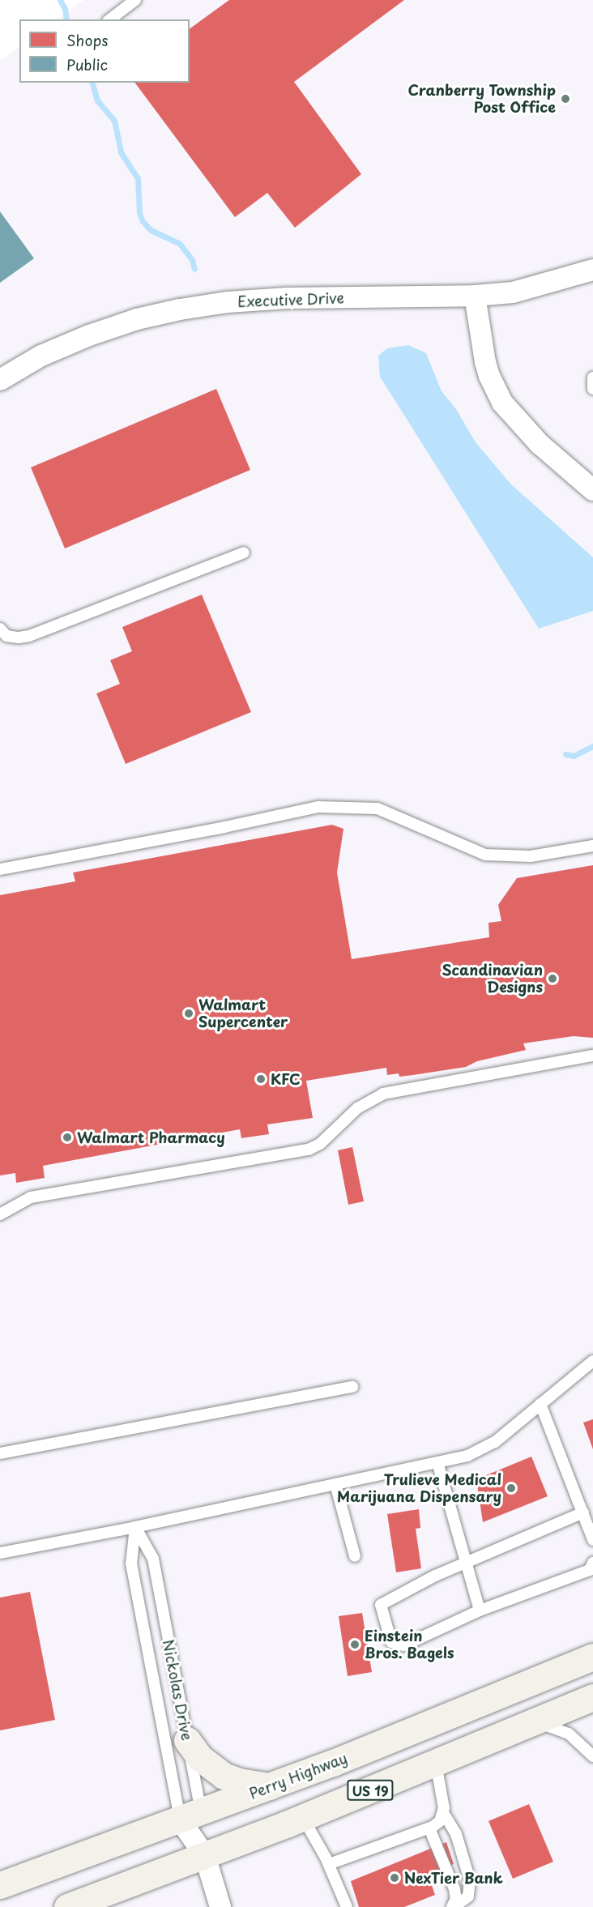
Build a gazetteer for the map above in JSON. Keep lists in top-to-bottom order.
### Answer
{
  "streets": {
    "main road": ["Perry Highway", "US 19"],
    "street": ["Executive Drive"],
    "lane": ["Nickolas Drive"]
  },
  "crossings": [
    ["Nickolas Drive", "Perry Highway"]
  ],
  "places": [
    "Cranberry Township Post Office",
    "Scandinavian Designs",
    "Walmart Supercenter",
    "KFC",
    "Walmart Pharmacy",
    "Trulieve Medical Marijuana Dispensary",
    "Einstein Bros. Bagels",
    "NexTier Bank"
  ],
  "legend": ["Shops", "Public"]
}
